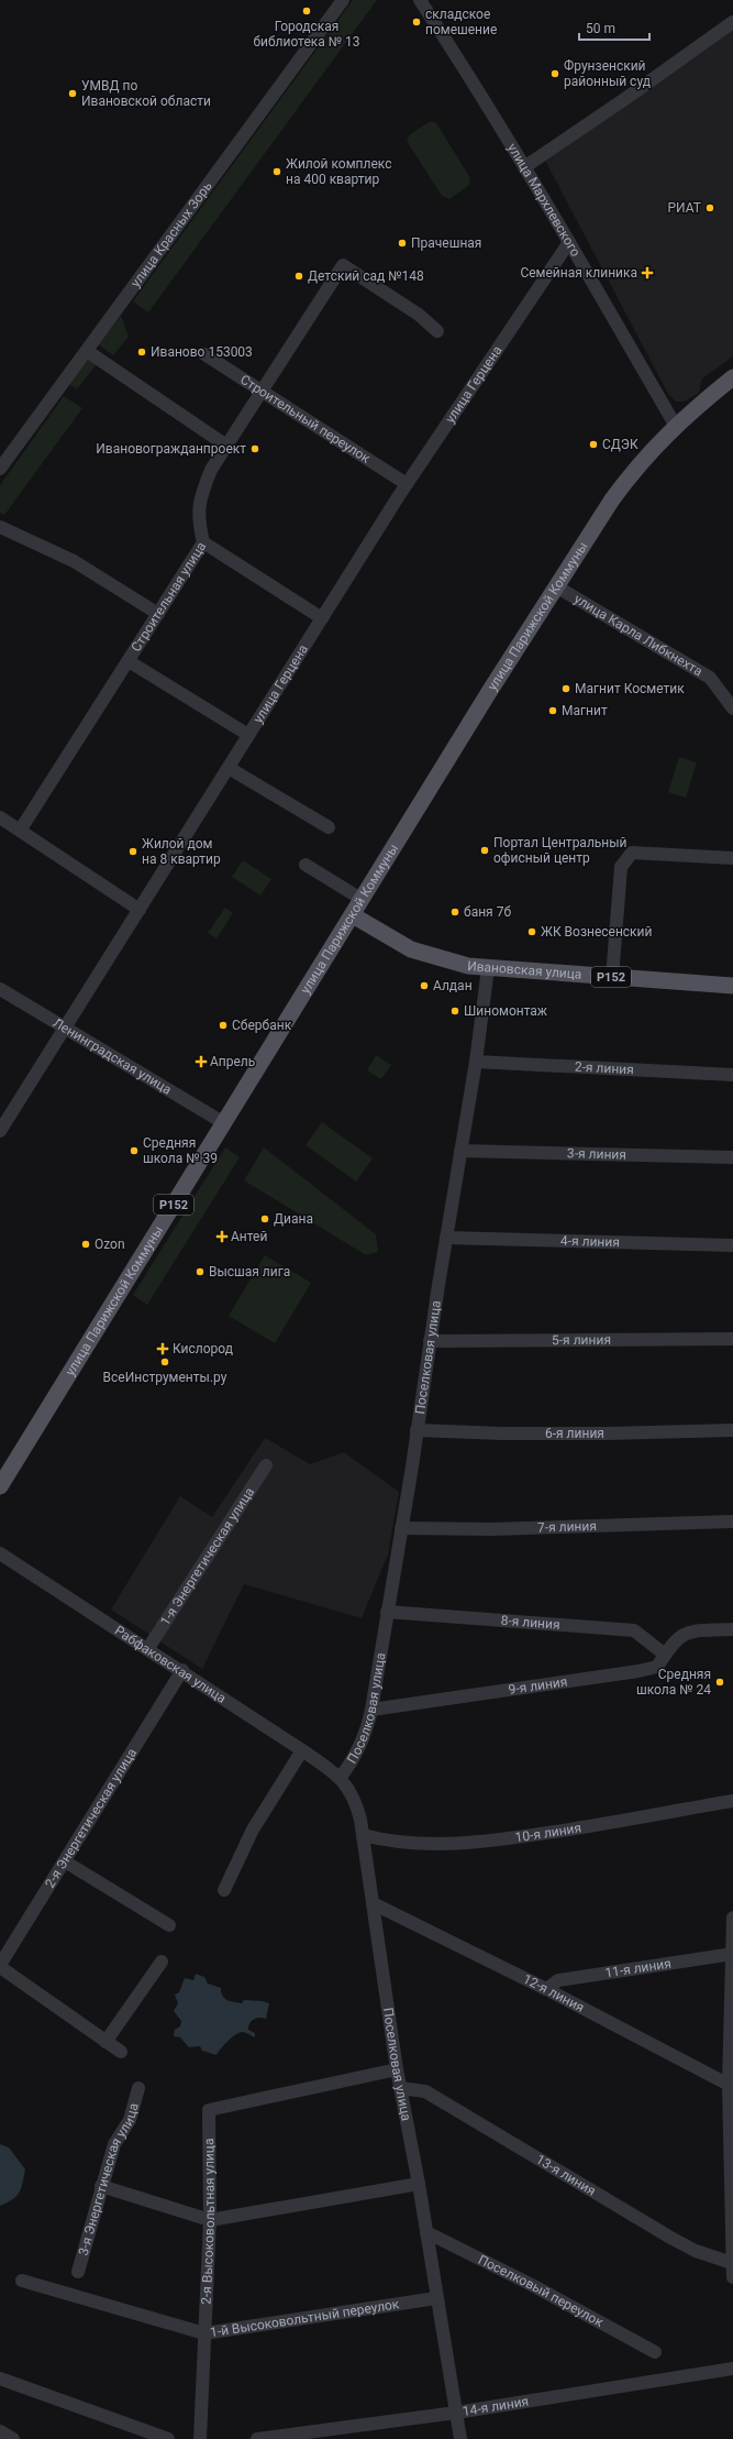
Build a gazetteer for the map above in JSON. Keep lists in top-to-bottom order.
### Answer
{
  "streets": {
    "main road": ["улица Парижской Коммуны", "Ивановская улица", "Р152"],
    "street": [
      "улица Мархлевского",
      "улица Красных Зорь",
      "улица Герцена",
      "Строительный переулок",
      "Строительная улица",
      "улица Карла Либкнехта",
      "Ленинградская улица",
      "2-я линия",
      "3-я линия",
      "4-я линия",
      "5-я линия",
      "Поселковая улица",
      "6-я линия",
      "7-я линия",
      "1-я Энергетическая улица",
      "8-я линия",
      "Рабфаковская улица",
      "9-я линия",
      "2-я Энергетическая улица",
      "10-я линия",
      "11-я линия",
      "12-я линия",
      "13-я линия",
      "3-я Энергетическая улица",
      "2-я Высоковольтная улица",
      "Поселковый переулок",
      "1-й Высоковольтный переулок",
      "14-я линия"
    ]
  },
  "crossings": [
    ["улица Мархлевского", "улица Герцена"],
    ["улица Мархлевского", "улица Парижской Коммуны"],
    ["улица Герцена", "Строительный переулок"],
    ["улица Герцена", "Ленинградская улица"],
    ["Строительный переулок", "Строительная улица"],
    ["улица Парижской Коммуны", "улица Карла Либкнехта"],
    ["улица Парижской Коммуны", "Ивановская улица"],
    ["улица Парижской Коммуны", "Ленинградская улица"],
    ["Ивановская улица", "Поселковая улица"],
    ["2-я линия", "Поселковая улица"],
    ["3-я линия", "Поселковая улица"],
    ["4-я линия", "Поселковая улица"],
    ["5-я линия", "Поселковая улица"],
    ["Поселковая улица", "6-я линия"],
    ["Поселковая улица", "7-я линия"],
    ["Поселковая улица", "8-я линия"],
    ["Поселковая улица", "Рабфаковская улица"],
    ["Поселковая улица", "9-я линия"],
    ["Поселковая улица", "10-я линия"],
    ["Поселковая улица", "12-я линия"],
    ["Поселковая улица", "13-я линия"],
    ["Поселковая улица", "2-я Высоковольтная улица"],
    ["Поселковая улица", "Поселковый переулок"],
    ["Поселковая улица", "1-й Высоковольтный переулок"],
    ["Поселковая улица", "14-я линия"],
    ["1-я Энергетическая улица", "Рабфаковская улица"],
    ["8-я линия", "9-я линия"],
    ["Рабфаковская улица", "2-я Энергетическая улица"],
    ["11-я линия", "12-я линия"],
    ["2-я Высоковольтная улица", "1-й Высоковольтный переулок"]
  ],
  "places": {
    "other": [
      "Городская библиотека № 13",
      "складское помешение",
      "Фрунзенский районный суд",
      "УМВД по Ивановской области",
      "Жилой комплекс на 400 квартир",
      "РИАТ",
      "Прачешная",
      "Детский сад №148",
      "Иваново 153003",
      "СДЭК",
      "Ивановогражданпроект",
      "Магнит Косметик",
      "Магнит",
      "Портал Центральный офисный центр",
      "Жилой дом на 8 квартир",
      "баня 7б",
      "ЖК Вознесенский",
      "Алдан",
      "Шиномонтаж",
      "Сбербанк",
      "Средняя школа № 39",
      "Диана",
      "Ozon",
      "Высшая лига",
      "ВсеИнструменты.ру",
      "Средняя школа № 24"
    ],
    "health": [
      "Семейная клиника",
      "Апрель",
      "Антей",
      "Кислород"
    ]
  },
  "scale_bar": "50 m"
}
